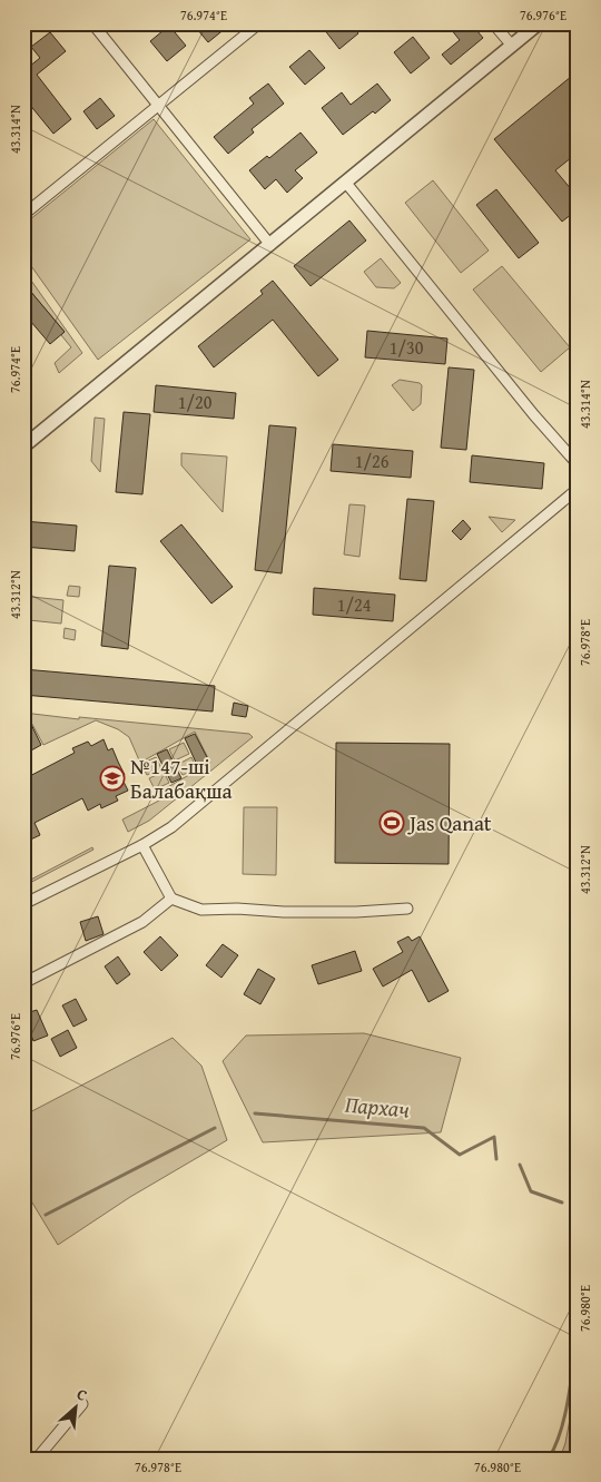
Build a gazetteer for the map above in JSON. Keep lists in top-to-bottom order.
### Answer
{
  "water": ["Пархач"],
  "places": {
    "school or university": ["№147-ші Балабақша"],
    "sports": ["Jas Qanat"]
  },
  "house_numbers": [
    "1/30",
    "1/20",
    "1/26",
    "1/24"
  ],
  "north": "top right",
  "coordinates": [
    "76.974°E",
    "76.976°E",
    "43.314°N",
    "43.312°N",
    "76.978°E",
    "76.980°E"
  ]
}
